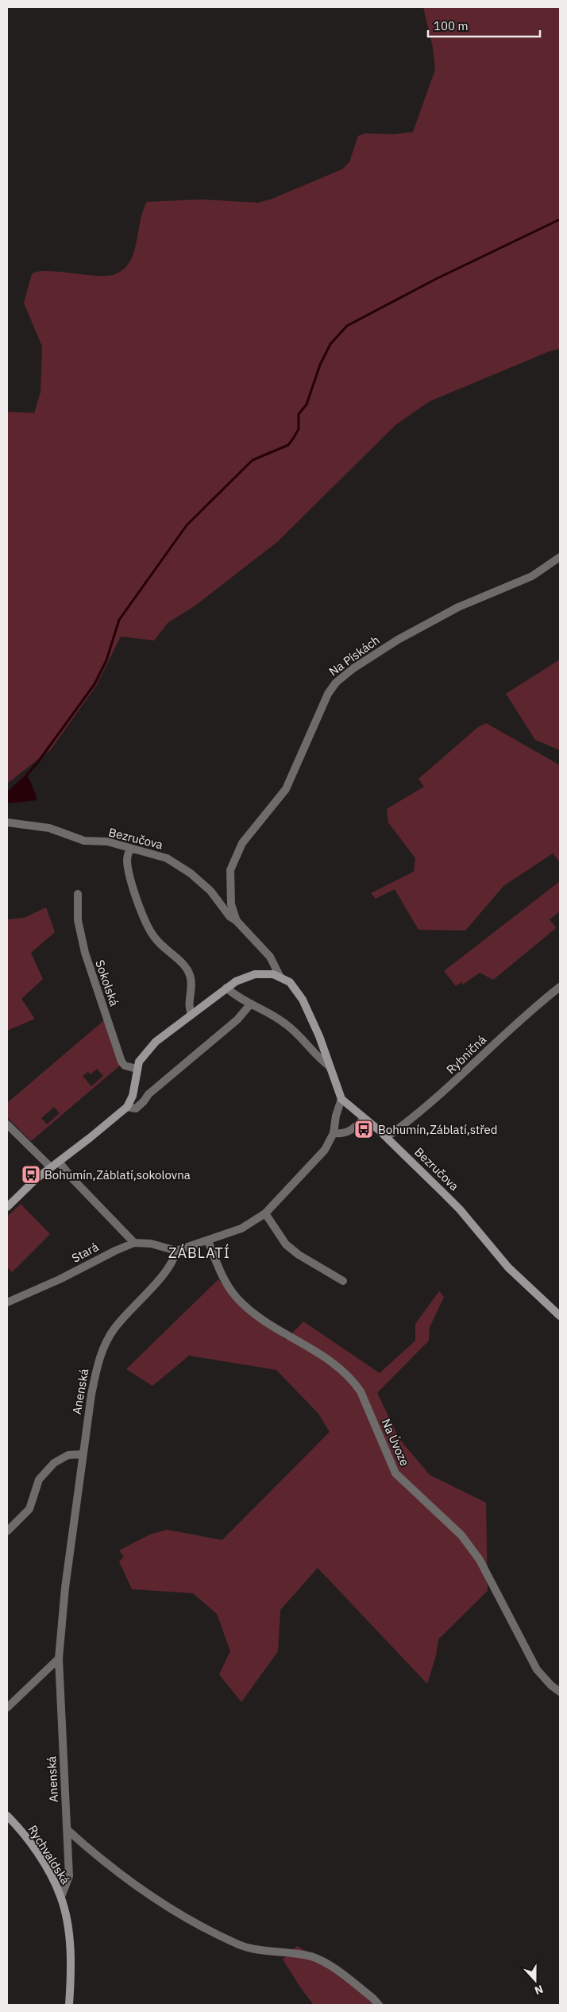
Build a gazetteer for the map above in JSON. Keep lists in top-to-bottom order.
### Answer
{
  "streets": {
    "main road": ["Bezručova", "Rychvaldská"],
    "street": [
      "Na Pískách",
      "Sokolská",
      "Rybničná",
      "Stará",
      "Anenská",
      "Na Úvoze"
    ]
  },
  "crossings": [
    ["Na Pískách", "Bezručova"],
    ["Bezručova", "Rybničná"],
    ["Stará", "Anenská"],
    ["Anenská", "Rychvaldská"]
  ],
  "districts": ["ZÁBLATÍ"],
  "places": {
    "bus stop": ["Bohumín,Záblatí,střed", "Bohumín,Záblatí,sokolovna"]
  },
  "scale_bar": "100 m",
  "north": "bottom"
}
